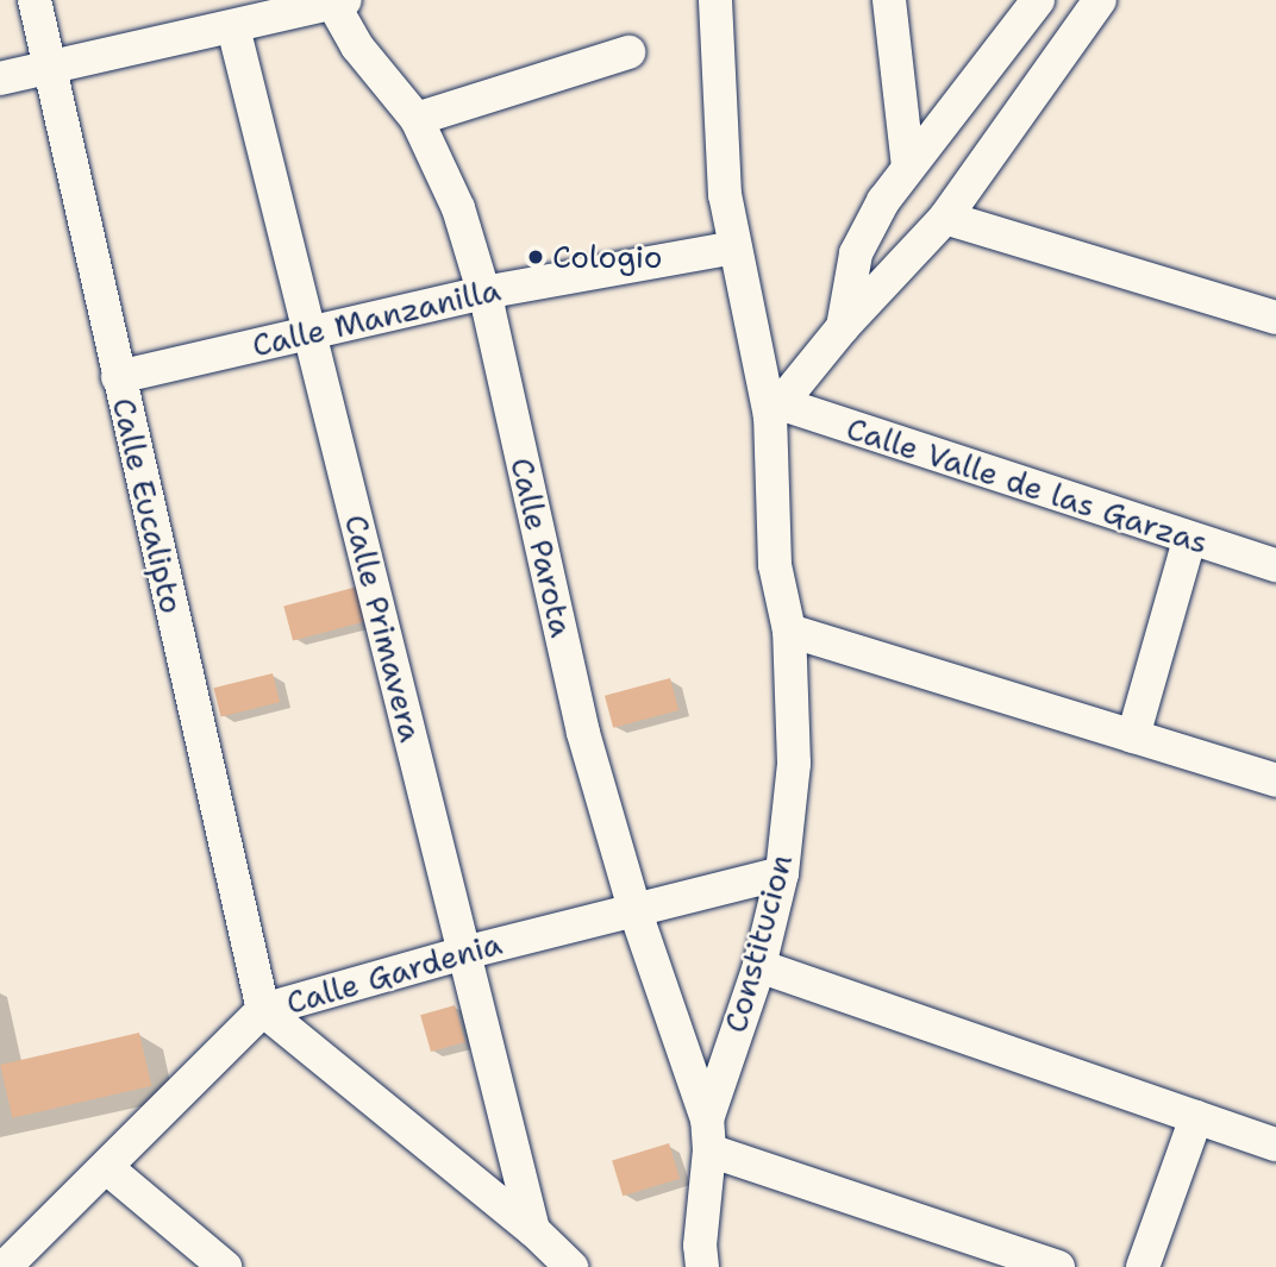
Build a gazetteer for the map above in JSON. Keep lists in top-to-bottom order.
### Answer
{
  "streets": {
    "street": [
      "Calle Manzanilla",
      "Calle Valle de las Garzas",
      "Calle Eucalipto",
      "Calle Parota",
      "Calle Primavera",
      "Constitucion",
      "Calle Gardenia"
    ]
  },
  "crossings": [
    ["Calle Manzanilla", "Calle Eucalipto"],
    ["Calle Manzanilla", "Calle Parota"],
    ["Calle Manzanilla", "Calle Primavera"],
    ["Calle Manzanilla", "Constitucion"],
    ["Calle Valle de las Garzas", "Constitucion"],
    ["Calle Eucalipto", "Calle Gardenia"],
    ["Calle Parota", "Constitucion"],
    ["Calle Parota", "Calle Gardenia"],
    ["Calle Primavera", "Calle Gardenia"],
    ["Constitucion", "Calle Gardenia"]
  ],
  "places": ["Cologio"]
}
